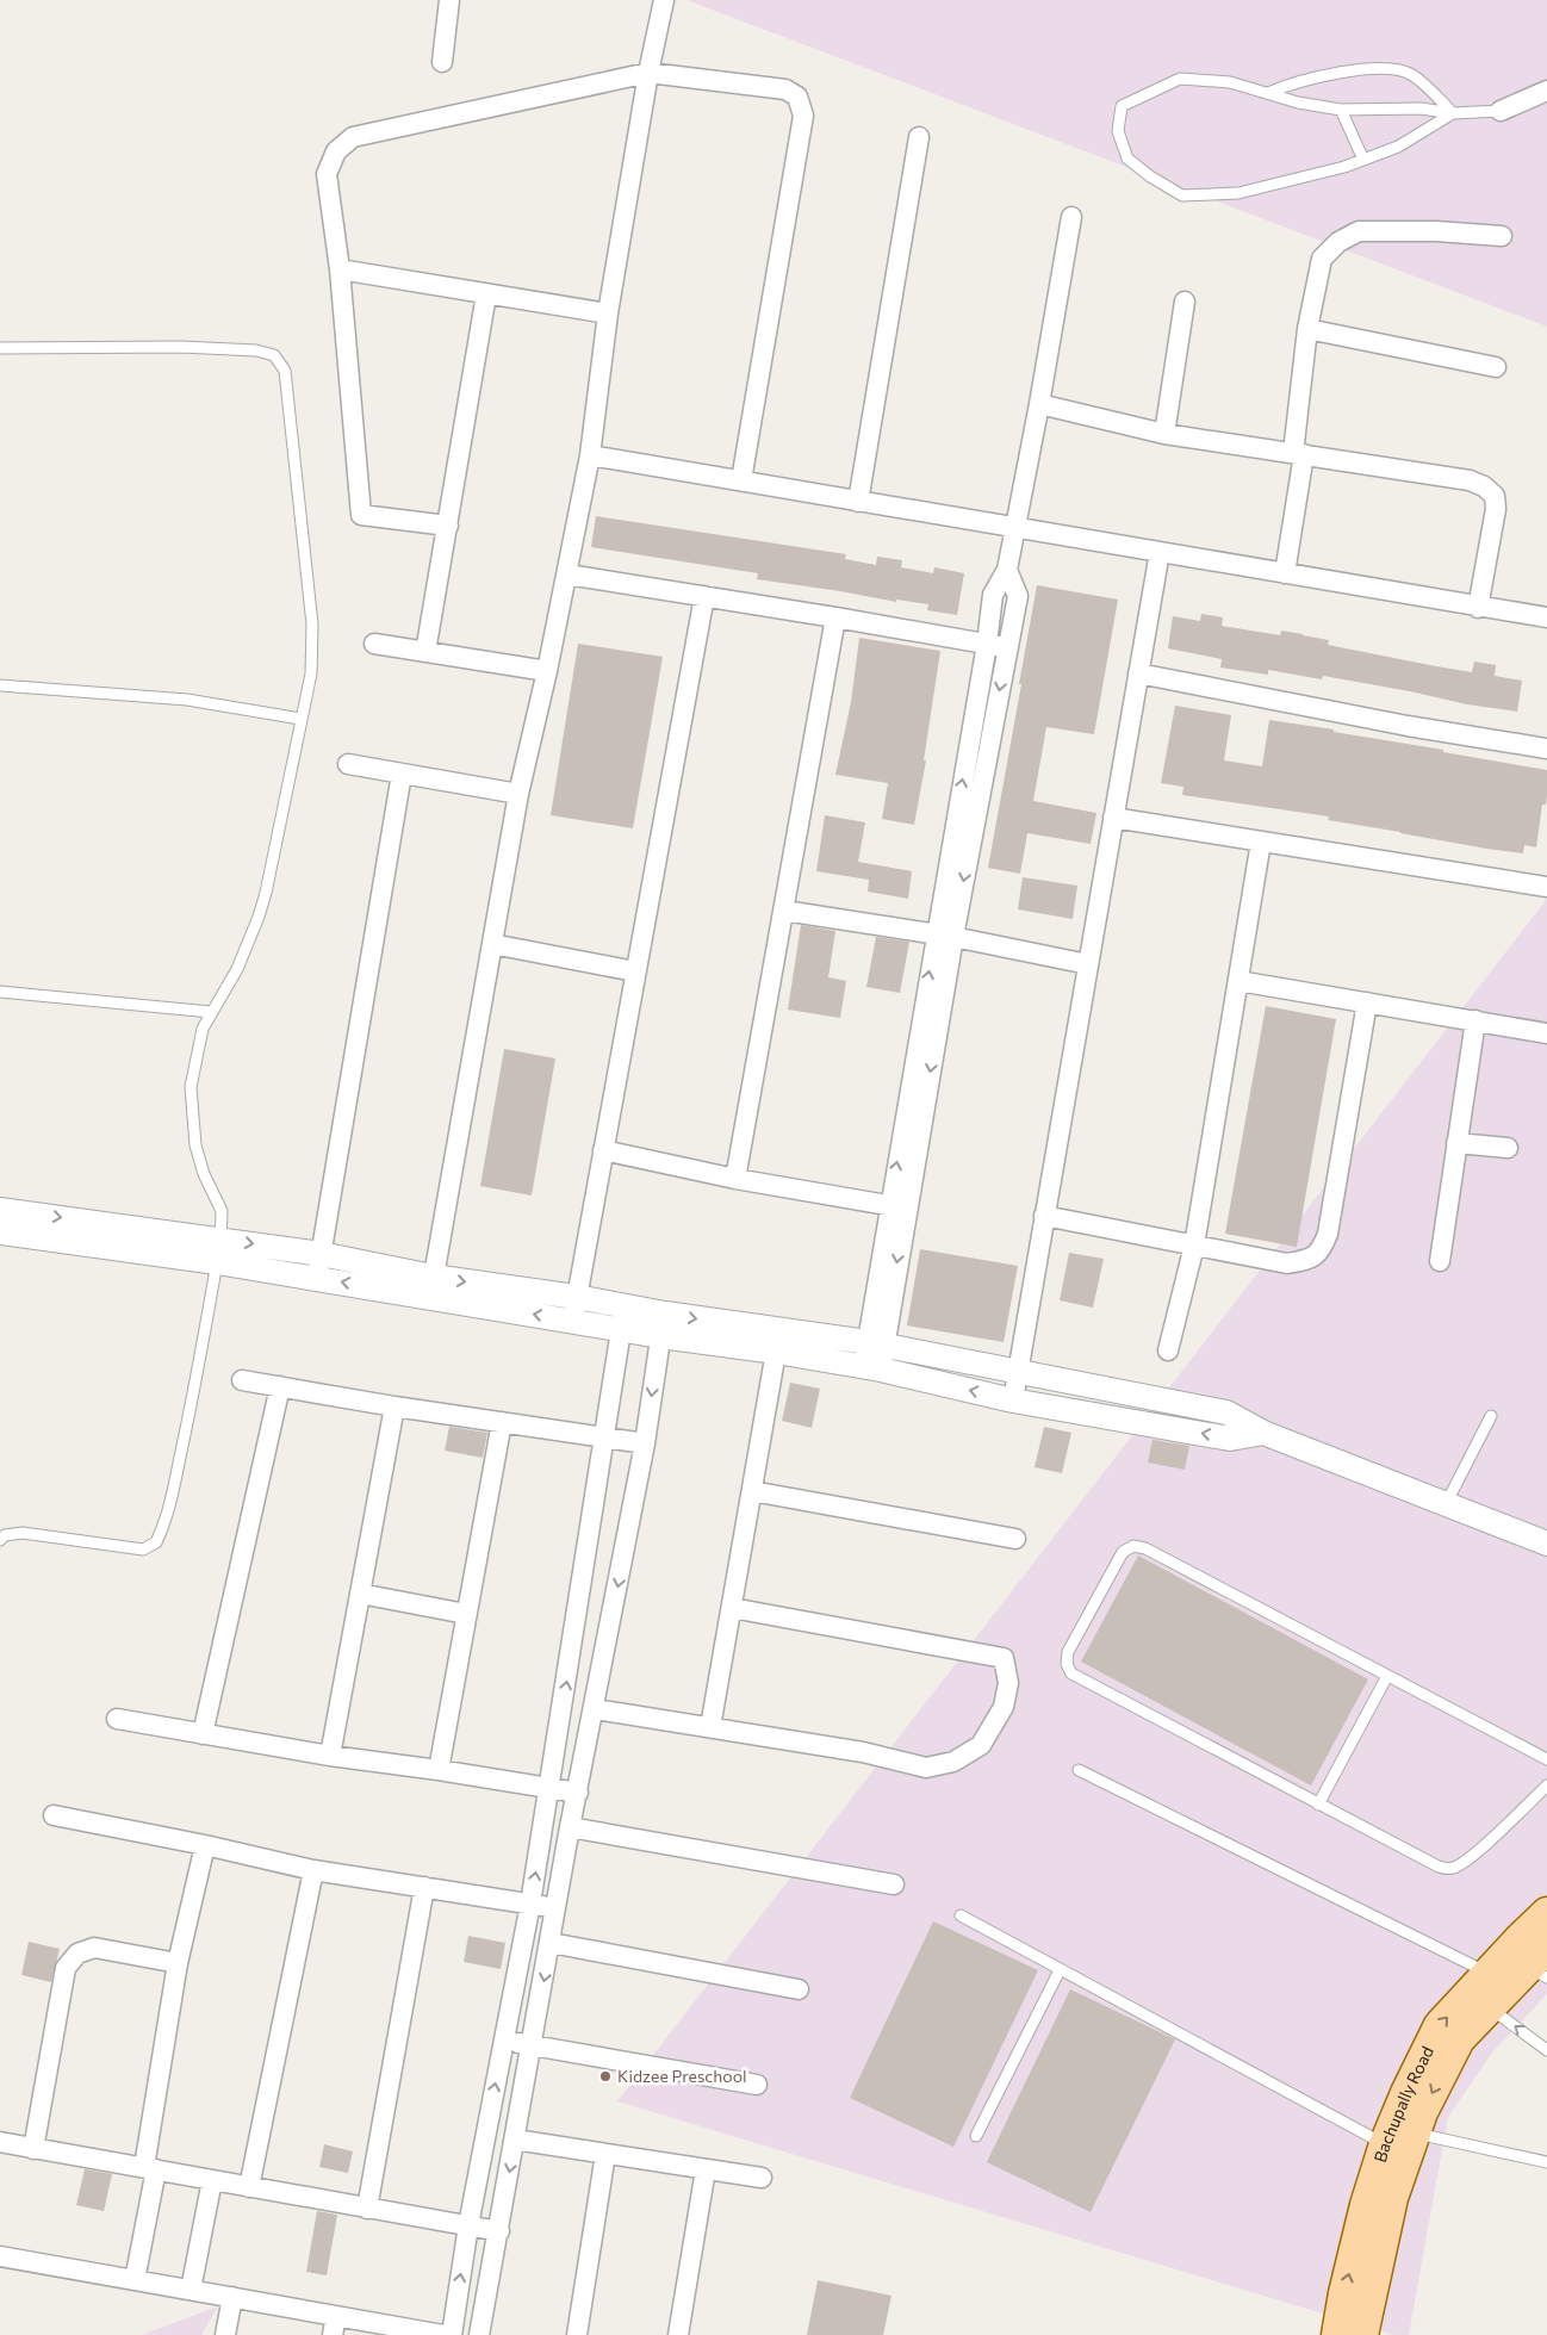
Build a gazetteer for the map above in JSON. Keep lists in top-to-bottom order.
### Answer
{
  "streets": {
    "main road": ["Bachupally Road"]
  },
  "places": ["Kidzee Preschool"]
}
